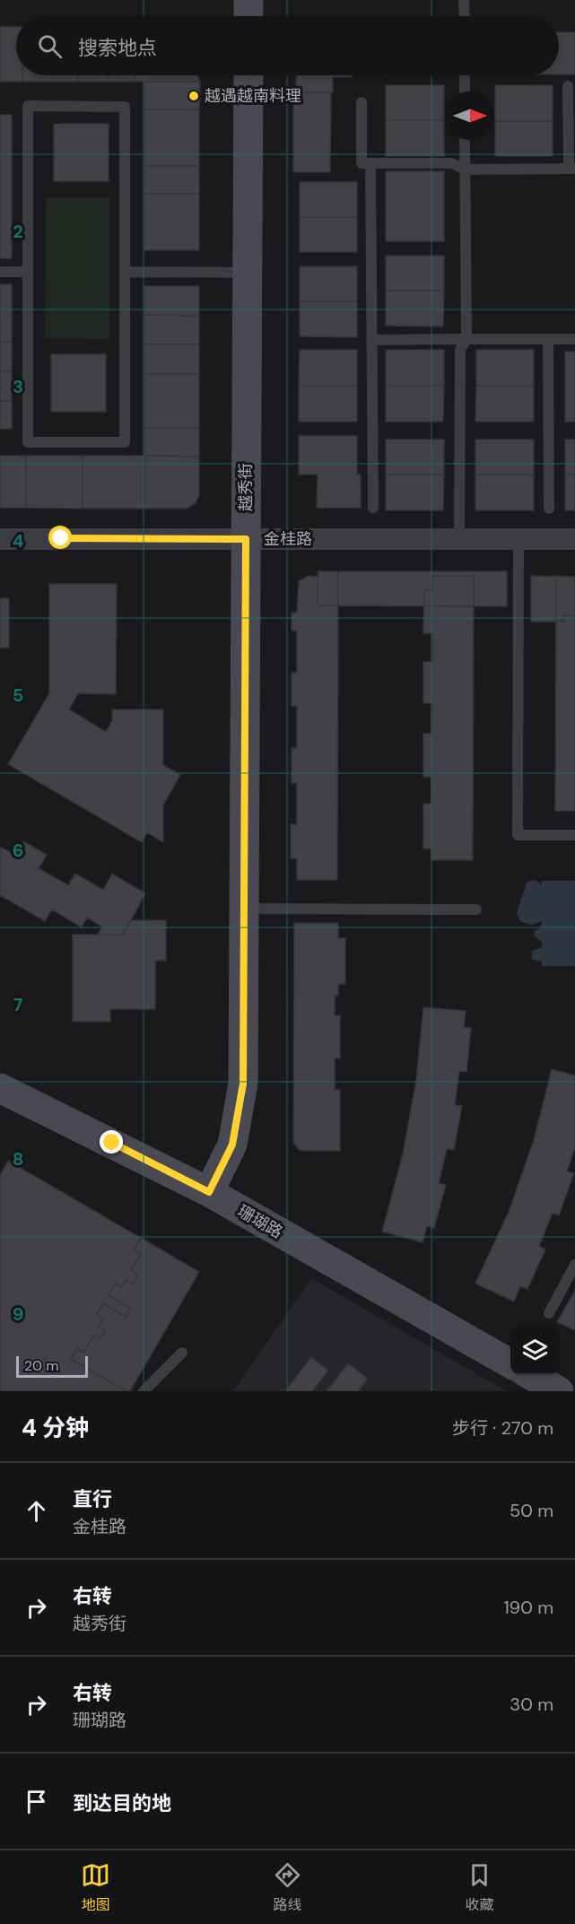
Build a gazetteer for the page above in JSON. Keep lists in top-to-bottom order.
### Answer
{
  "streets": {
    "street": ["越秀街", "金桂路", "珊瑚路"]
  },
  "crossings": [
    ["越秀街", "金桂路"],
    ["越秀街", "珊瑚路"]
  ],
  "places": ["越遇越南料理"],
  "scale_bar": "20 m",
  "north": "right",
  "page": {
    "search": "搜索地点",
    "scale": "20 m",
    "heading": ["4 分钟", "步行 · 270 m"],
    "list": [
      ["直行", "金桂路", "50 m"],
      ["右转", "越秀街", "190 m"],
      ["右转", "珊瑚路", "30 m"],
      "到达目的地"
    ],
    "nav": ["地图", "路线", "收藏"]
  },
  "grid": {
    "rows": [
      "2",
      "3",
      "4",
      "5",
      "6",
      "7",
      "8",
      "9"
    ]
  }
}
